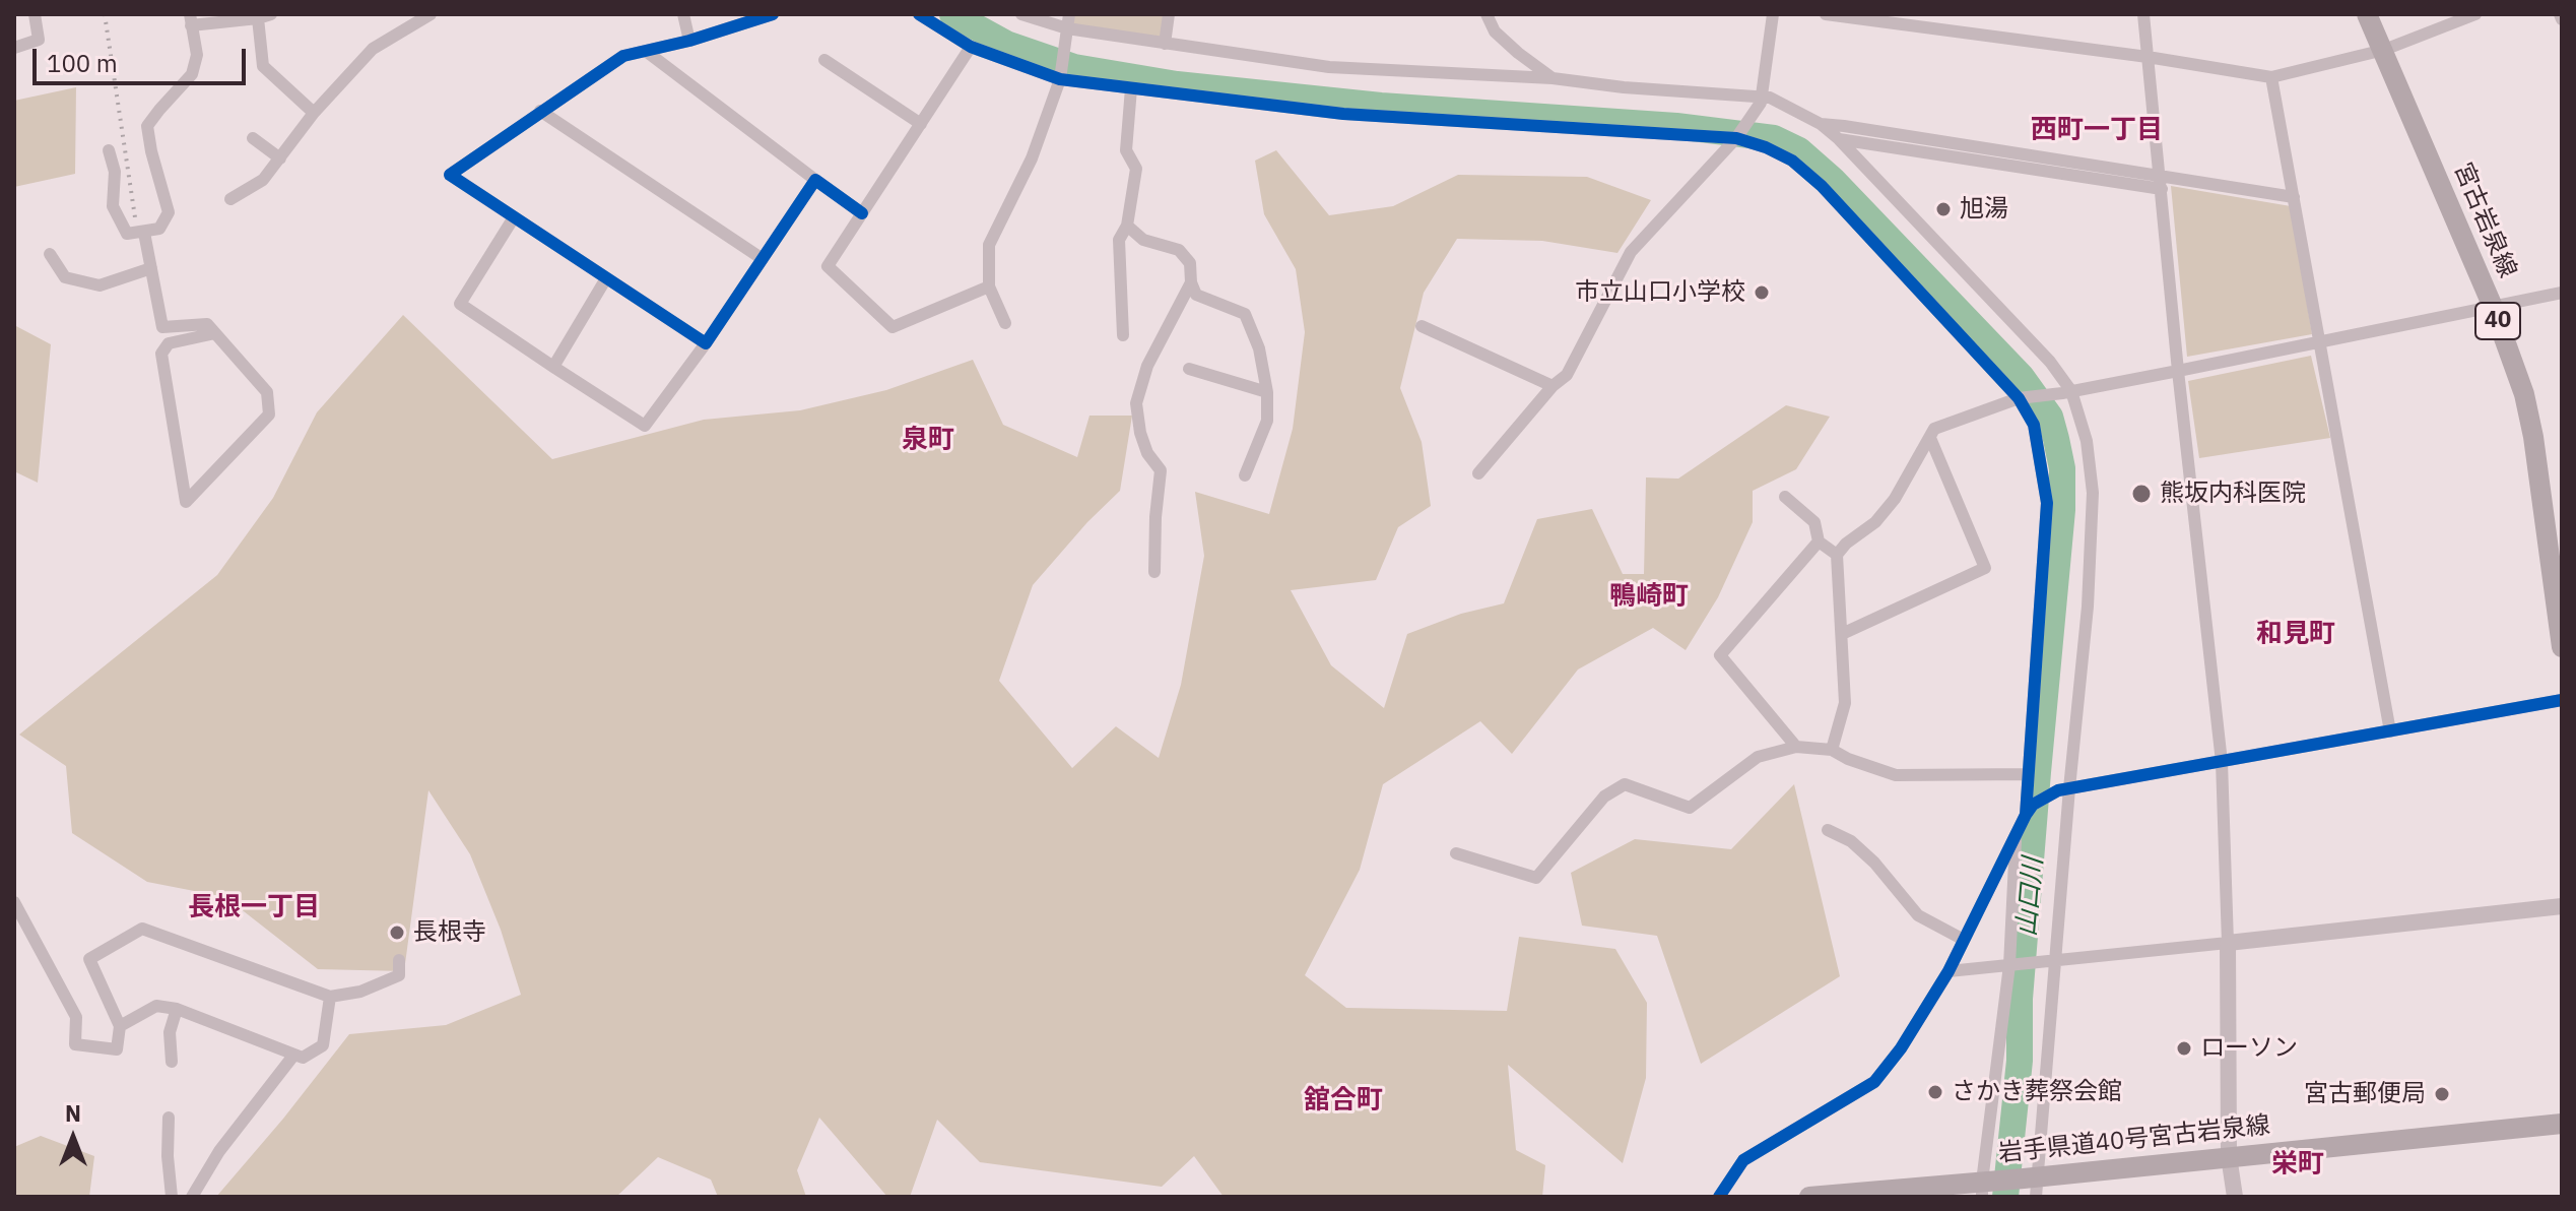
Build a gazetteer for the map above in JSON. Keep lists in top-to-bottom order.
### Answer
{
  "streets": {
    "main road": ["宮古岩泉線", "40", "岩手県道40号宮古岩泉線"]
  },
  "districts": [
    "西町一丁目",
    "泉町",
    "鴨崎町",
    "和見町",
    "長根一丁目",
    "舘合町",
    "栄町"
  ],
  "water": ["山口川"],
  "places": [
    "旭湯",
    "市立山口小学校",
    "熊坂内科医院",
    "長根寺",
    "ローソン",
    "さかき葬祭会館",
    "宮古郵便局"
  ],
  "scale_bar": "100 m",
  "north": "top"
}
